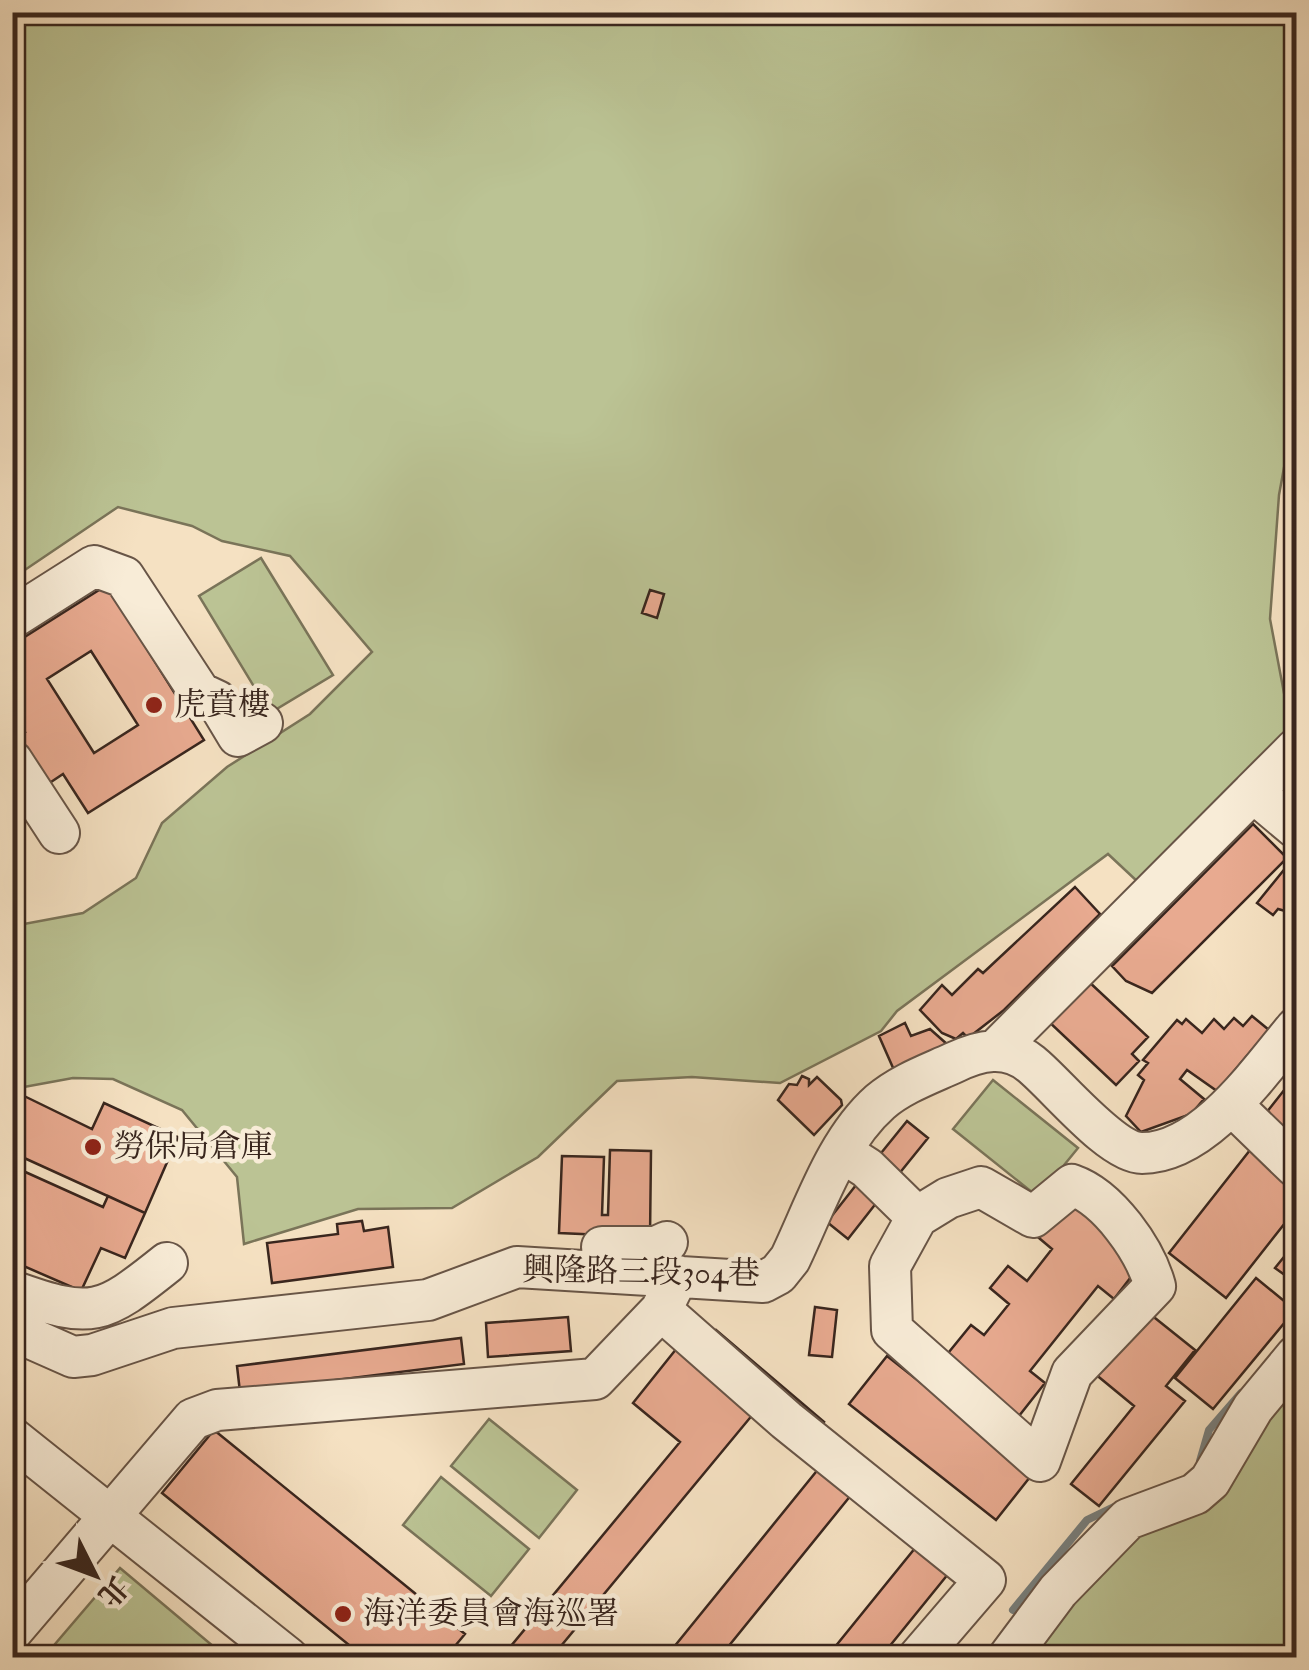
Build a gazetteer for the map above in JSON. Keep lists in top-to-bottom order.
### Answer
{
  "streets": {
    "street": ["興隆路三段304巷"]
  },
  "places": ["虎賁樓", "勞保局倉庫", "海洋委員會海巡署"],
  "north": "bottom right"
}
